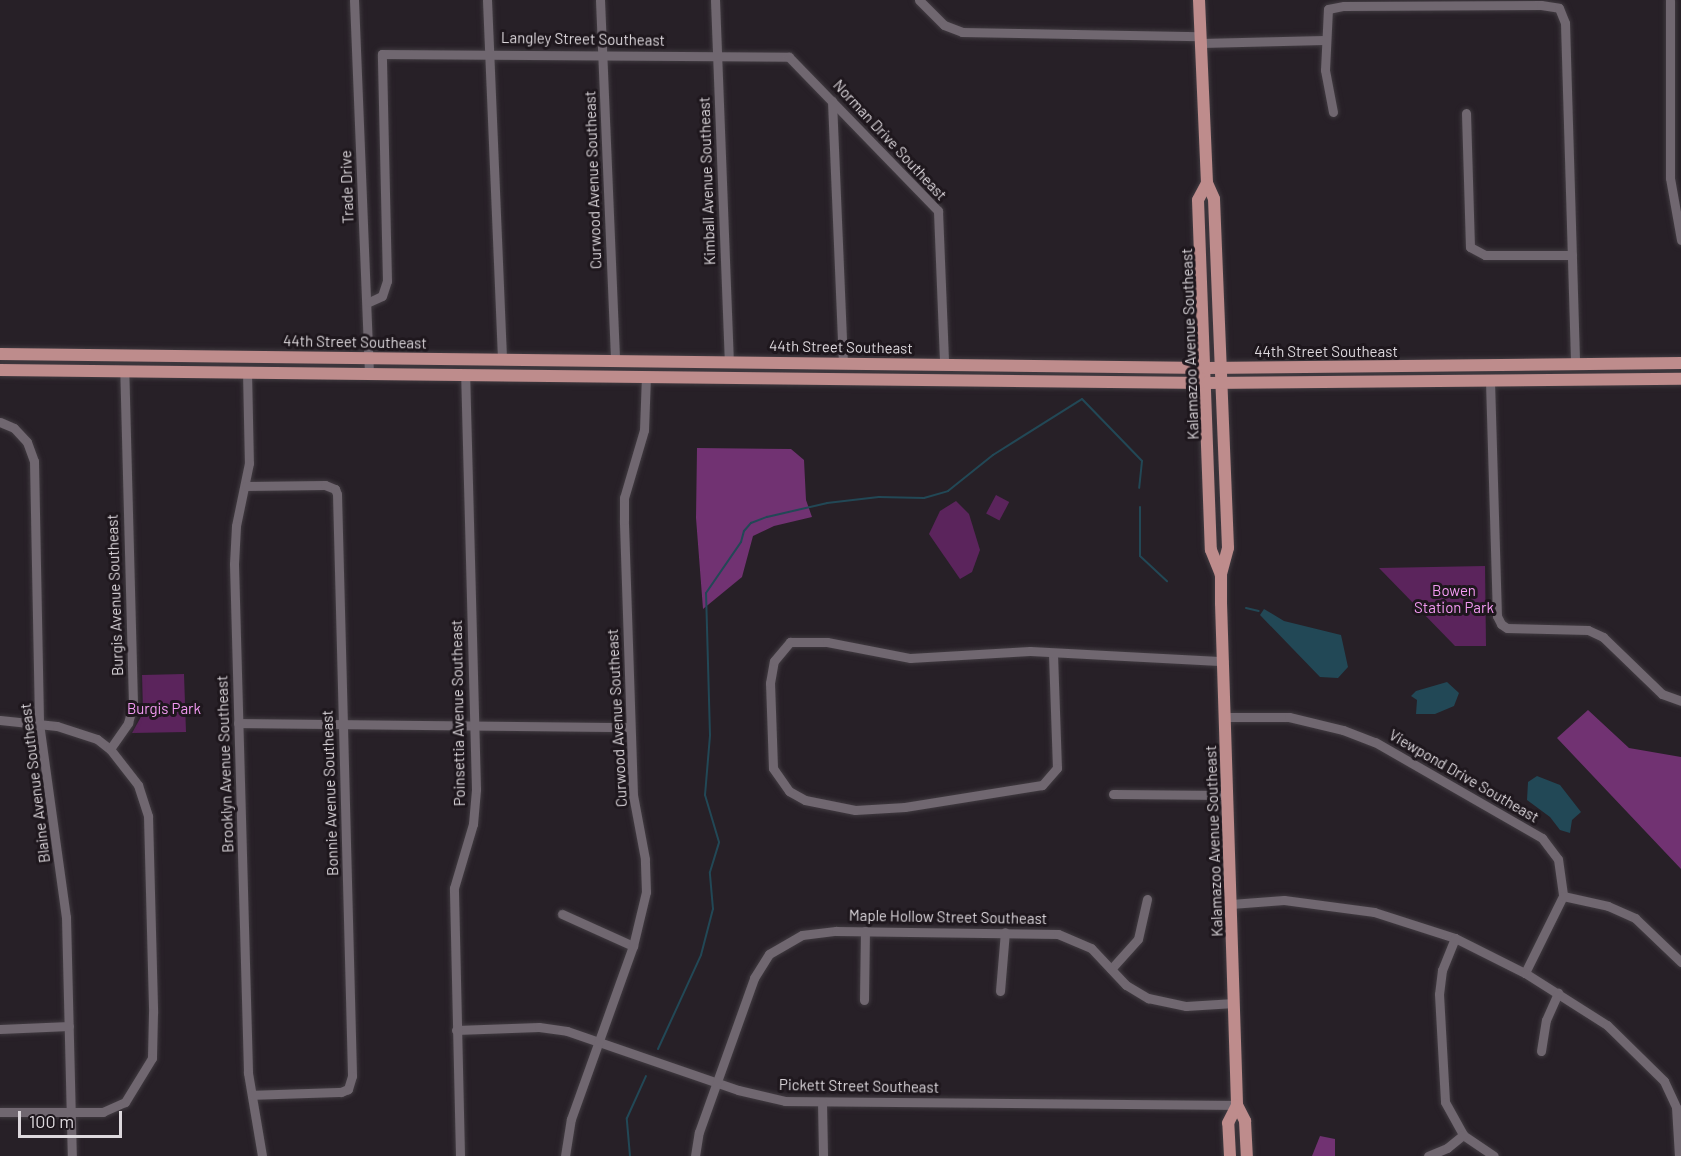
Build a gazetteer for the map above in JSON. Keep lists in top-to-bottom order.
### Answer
{
  "streets": {
    "main road": ["44th Street Southeast", "Kalamazoo Avenue Southeast"],
    "street": [
      "Langley Street Southeast",
      "Norman Drive Southeast",
      "Curwood Avenue Southeast",
      "Kimball Avenue Southeast",
      "Trade Drive",
      "Burgis Avenue Southeast",
      "Poinsettia Avenue Southeast",
      "Brooklyn Avenue Southeast",
      "Viewpond Drive Southeast",
      "Blaine Avenue Southeast",
      "Bonnie Avenue Southeast",
      "Maple Hollow Street Southeast",
      "Pickett Street Southeast"
    ]
  },
  "crossings": [
    ["Langley Street Southeast", "Norman Drive Southeast"],
    ["Langley Street Southeast", "Curwood Avenue Southeast"],
    ["Langley Street Southeast", "Kimball Avenue Southeast"],
    ["Langley Street Southeast", "Trade Drive"],
    ["Norman Drive Southeast", "44th Street Southeast"],
    ["Curwood Avenue Southeast", "44th Street Southeast"],
    ["Curwood Avenue Southeast", "Pickett Street Southeast"],
    ["Kimball Avenue Southeast", "44th Street Southeast"],
    ["Trade Drive", "44th Street Southeast"],
    ["44th Street Southeast", "Kalamazoo Avenue Southeast"],
    ["44th Street Southeast", "Burgis Avenue Southeast"],
    ["44th Street Southeast", "Poinsettia Avenue Southeast"],
    ["44th Street Southeast", "Brooklyn Avenue Southeast"],
    ["Kalamazoo Avenue Southeast", "Viewpond Drive Southeast"],
    ["Kalamazoo Avenue Southeast", "Maple Hollow Street Southeast"],
    ["Kalamazoo Avenue Southeast", "Pickett Street Southeast"],
    ["Poinsettia Avenue Southeast", "Pickett Street Southeast"],
    ["Brooklyn Avenue Southeast", "Bonnie Avenue Southeast"],
    ["Maple Hollow Street Southeast", "Pickett Street Southeast"]
  ],
  "parks": ["Bowen Station Park", "Burgis Park"],
  "scale_bar": "100 m"
}
